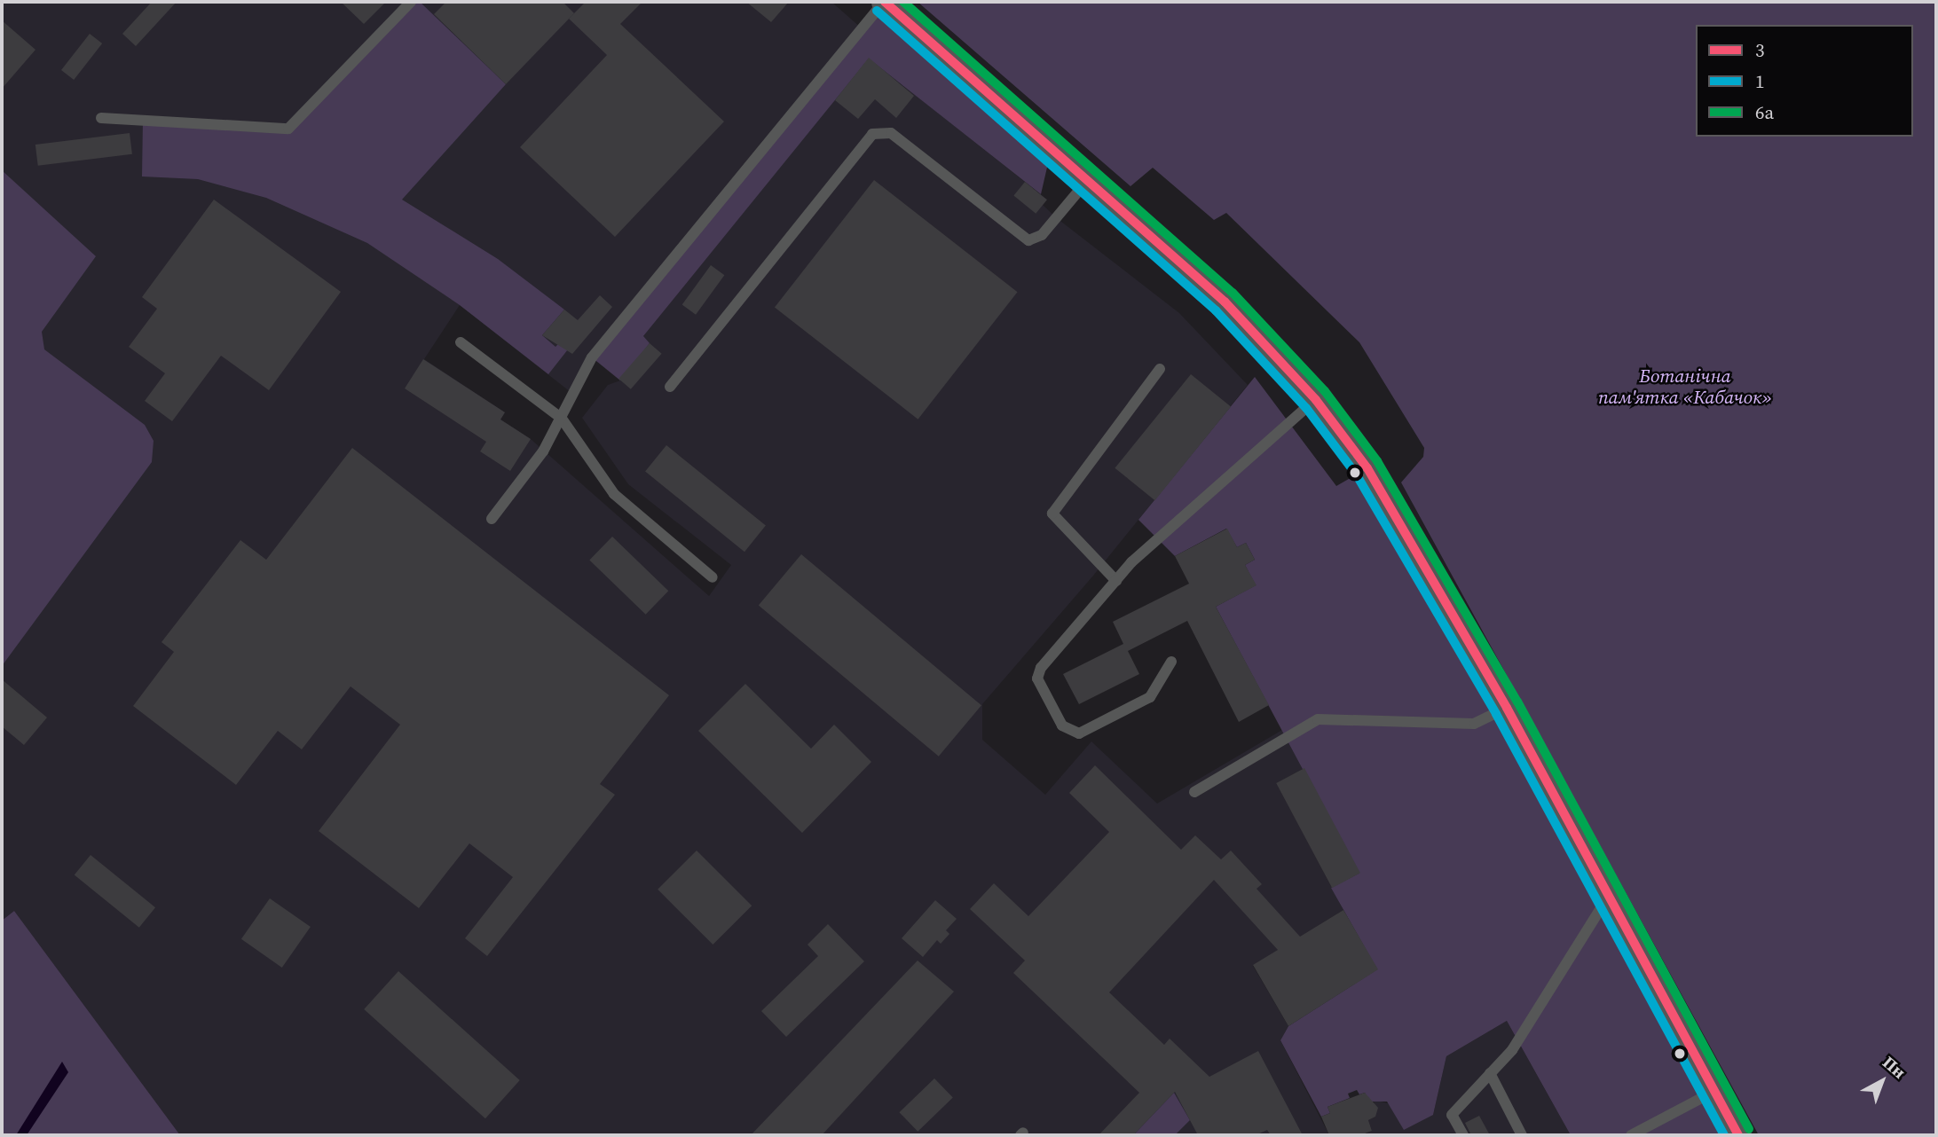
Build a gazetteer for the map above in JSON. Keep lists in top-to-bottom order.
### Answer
{
  "parks": ["Ботанічна пам'ятка «Кабачок»"],
  "lines": ["transit line 3", "transit line 6а", "transit line 1"],
  "legend": ["3", "1", "6а"],
  "north": "top right"
}
